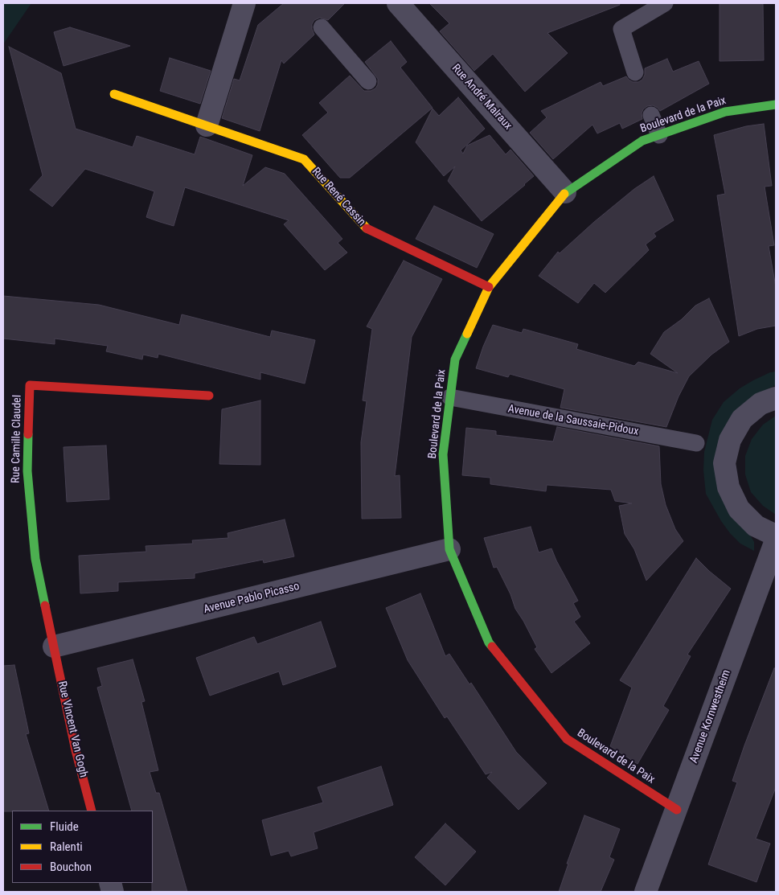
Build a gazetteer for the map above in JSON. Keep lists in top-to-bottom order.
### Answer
{
  "streets": {
    "street": [
      "Rue André Malraux",
      "Boulevard de la Paix",
      "Rue René Cassin",
      "Rue Camille Claudel",
      "Avenue Pablo Picasso",
      "Avenue Kornwestheim",
      "Rue Vincent Van Gogh"
    ],
    "lane": ["Avenue de la Saussaie-Pidoux"]
  },
  "crossings": [
    ["Rue André Malraux", "Boulevard de la Paix"],
    ["Boulevard de la Paix", "Rue René Cassin"],
    ["Boulevard de la Paix", "Avenue de la Saussaie-Pidoux"],
    ["Boulevard de la Paix", "Avenue Pablo Picasso"],
    ["Boulevard de la Paix", "Avenue Kornwestheim"],
    ["Rue Camille Claudel", "Avenue Pablo Picasso"],
    ["Rue Camille Claudel", "Rue Vincent Van Gogh"],
    ["Avenue Pablo Picasso", "Rue Vincent Van Gogh"]
  ],
  "legend": ["Fluide", "Ralenti", "Bouchon"]
}
